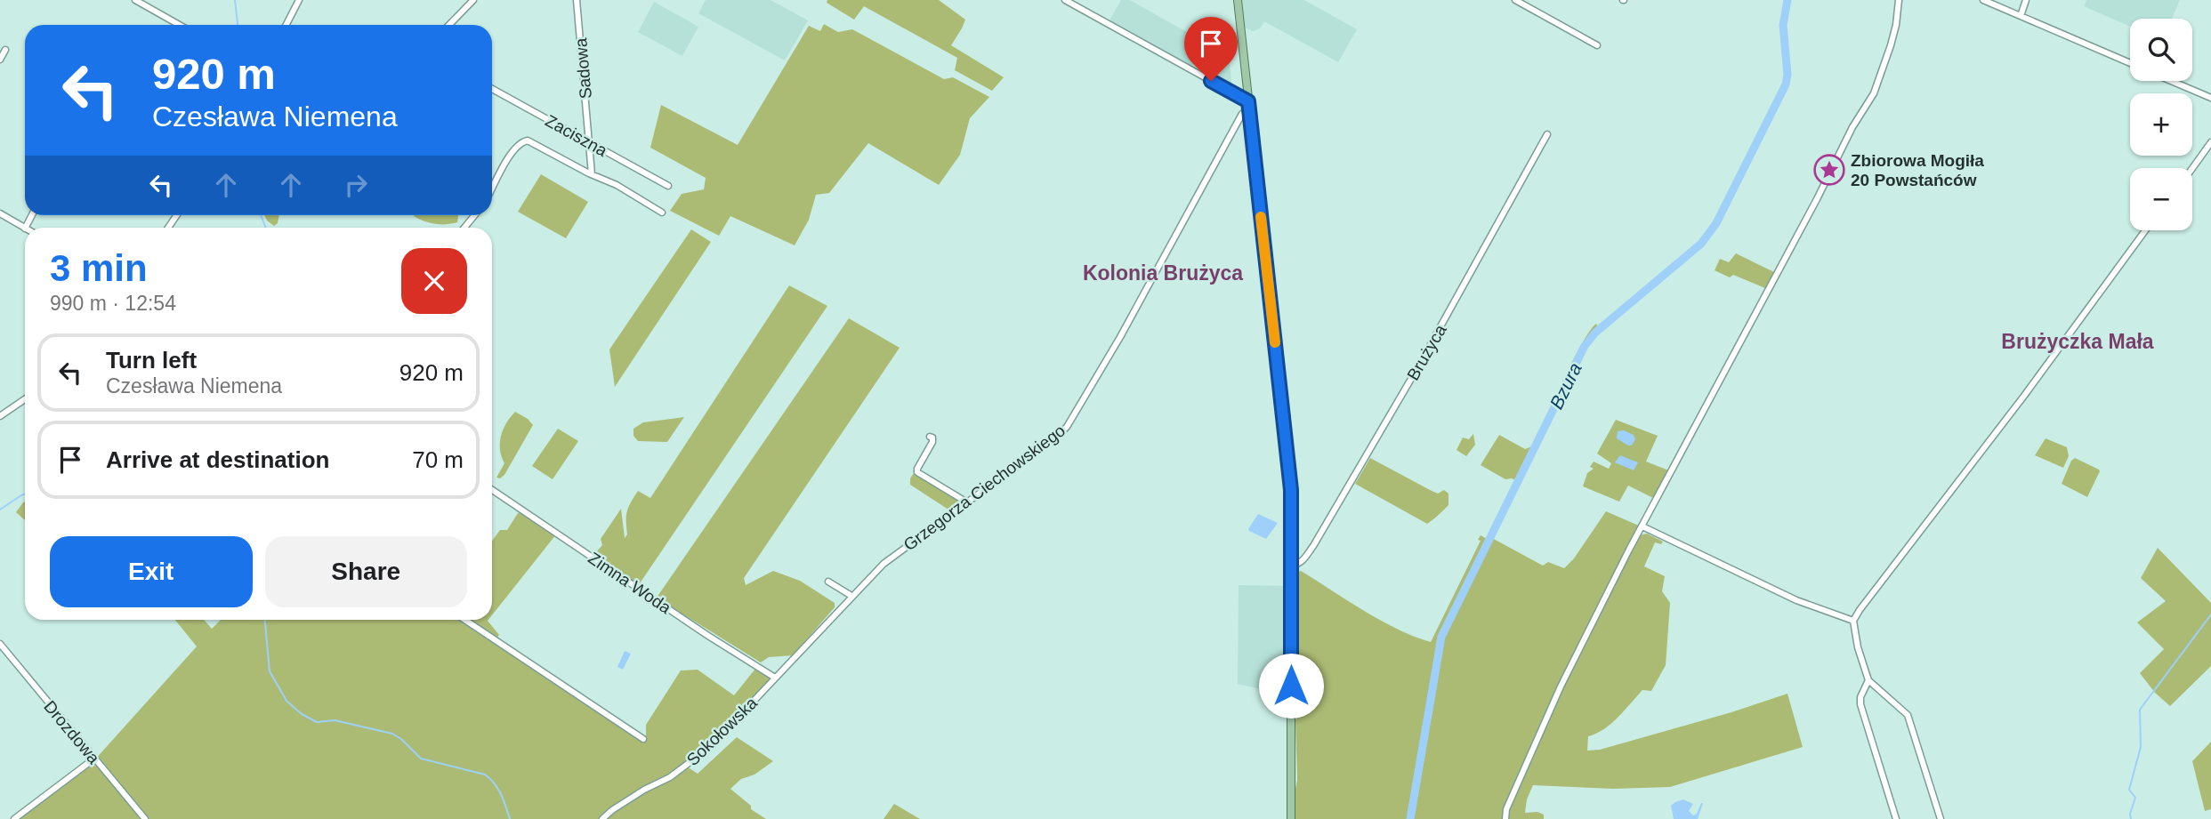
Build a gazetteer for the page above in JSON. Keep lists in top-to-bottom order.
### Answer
{
  "streets": {
    "street": [
      "Sadowa",
      "Zaciszna",
      "Brużyca",
      "Grzegorza Ciechowskiego",
      "Zimna Woda",
      "Sokołowska",
      "Drozdowa"
    ]
  },
  "crossings": [
    ["Sadowa", "Zaciszna"],
    ["Grzegorza Ciechowskiego", "Zimna Woda"],
    ["Grzegorza Ciechowskiego", "Sokołowska"],
    ["Zimna Woda", "Sokołowska"]
  ],
  "districts": ["Kolonia Brużyca", "Brużyczka Mała"],
  "water": ["Bzura"],
  "places": {
    "place": ["Zbiorowa Mogiła 20 Powstańców"]
  },
  "page": {
    "map_buttons": ["+", "−"],
    "turn": ["920 m", "Czesława Niemena"],
    "heading": ["3 min", "990 m · 12:54"],
    "list": [
      {
        "name": "Turn left",
        "note": "Czesława Niemena",
        "value": "920 m"
      },
      {
        "name": "Arrive at destination",
        "value": "70 m"
      }
    ],
    "buttons": ["Exit", "Share"]
  }
}
